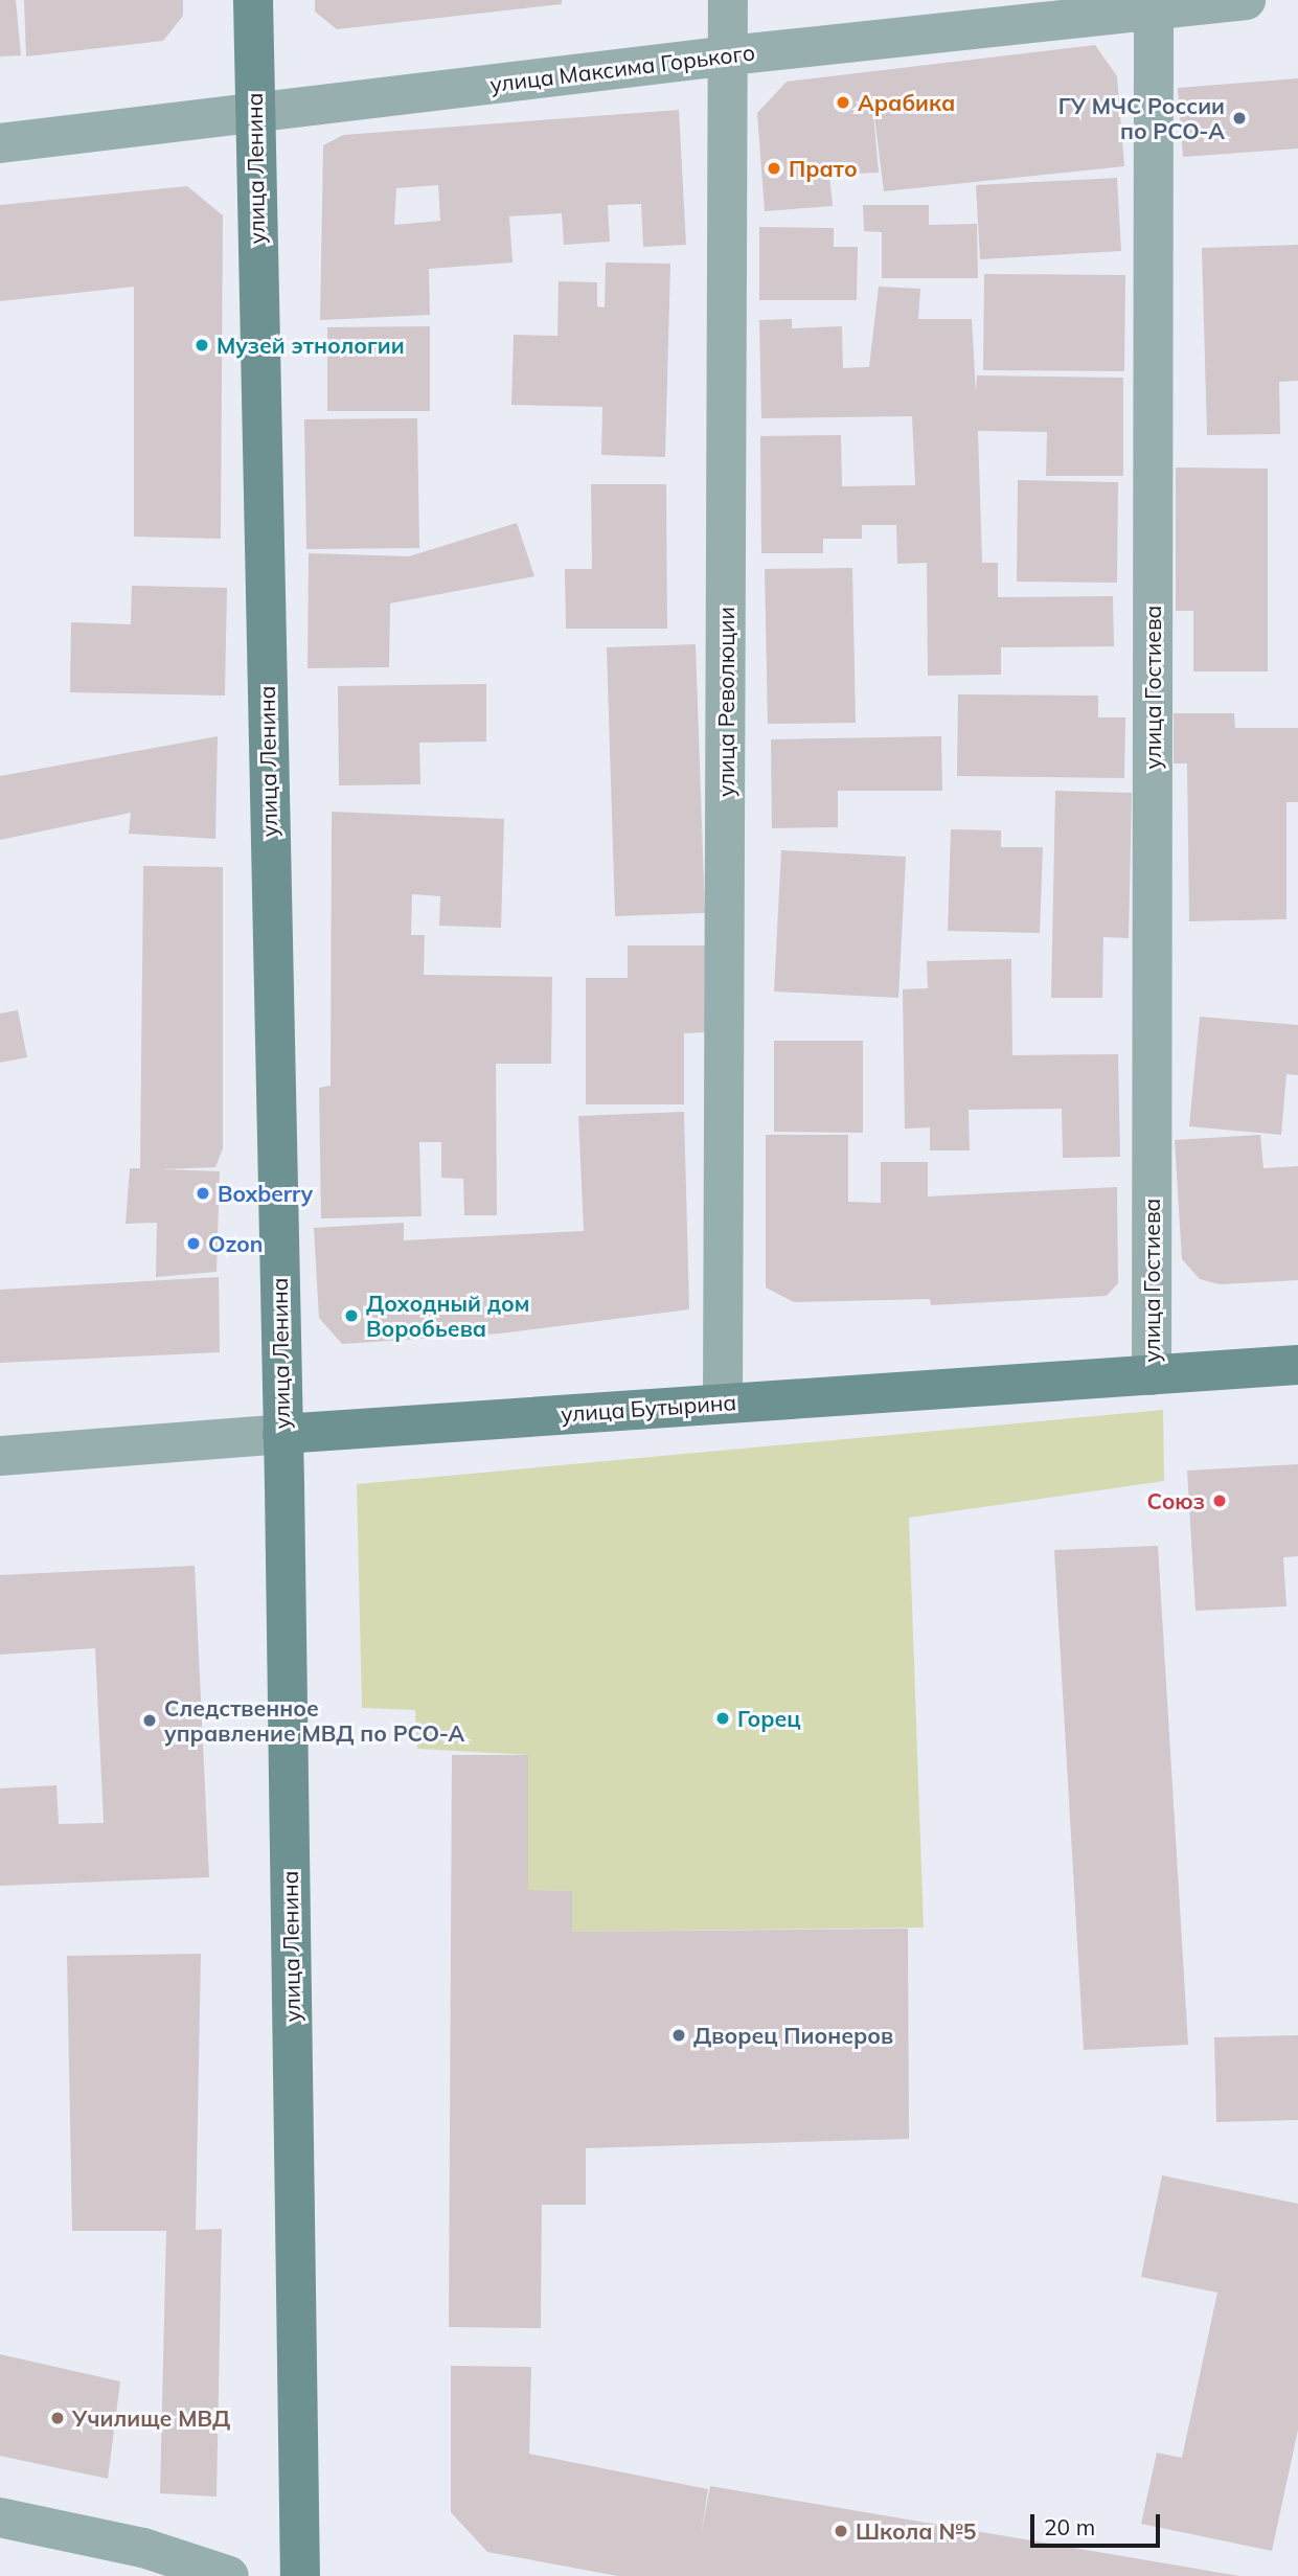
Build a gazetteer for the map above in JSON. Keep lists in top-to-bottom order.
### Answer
{
  "streets": {
    "main road": ["улица Ленина", "улица Бутырина"],
    "street": ["улица Максима Горького", "улица Гостиева", "улица Революции"]
  },
  "crossings": [
    ["улица Максима Горького", "улица Ленина"],
    ["улица Максима Горького", "улица Гостиева"],
    ["улица Максима Горького", "улица Революции"],
    ["улица Ленина", "улица Бутырина"],
    ["улица Гостиева", "улица Бутырина"],
    ["улица Революции", "улица Бутырина"]
  ],
  "places": [
    "Арабика",
    "ГУ МЧС России по РСО-А",
    "Прато",
    "Музей этнологии",
    "Boxberry",
    "Ozon",
    "Доходный дом Воробьева",
    "Союз",
    "Горец",
    "Следственное управление МВД по РСО-А",
    "Дворец Пионеров",
    "Училище МВД",
    "Школа №5"
  ],
  "scale_bar": "20 m"
}
